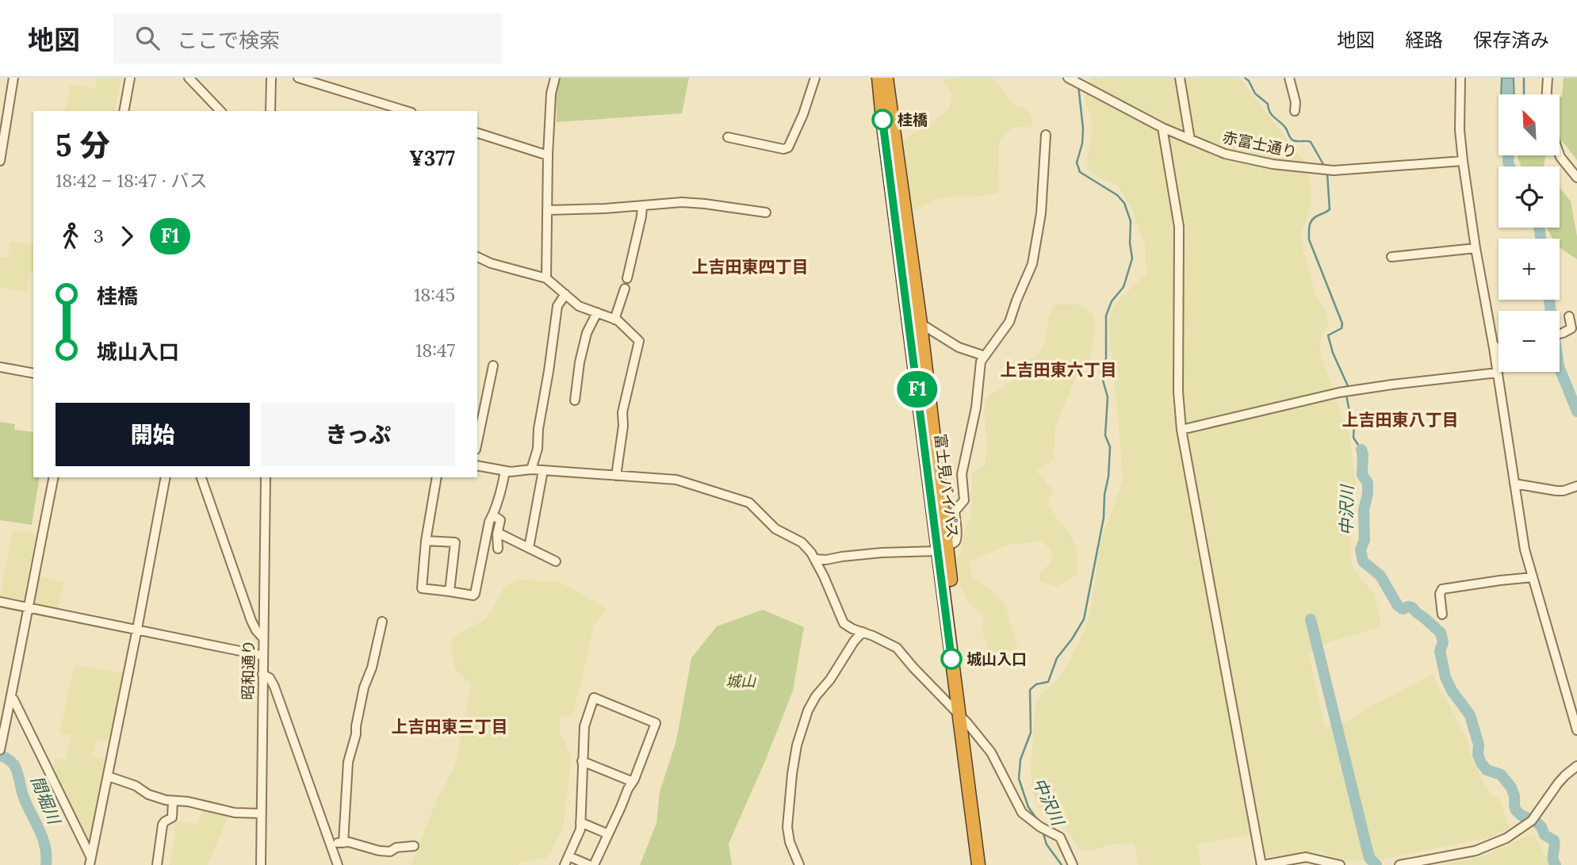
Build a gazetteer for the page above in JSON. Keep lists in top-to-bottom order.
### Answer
{
  "streets": {
    "highway": ["富士見バイパス"],
    "street": ["赤富士通り", "昭和通り"]
  },
  "districts": [
    "上吉田東四丁目",
    "上吉田東六丁目",
    "上吉田東八丁目",
    "上吉田東三丁目"
  ],
  "water": ["中沢川", "間堀川"],
  "parks": ["城山"],
  "places": ["桂橋", "城山入口"],
  "lines": ["bus line F1"],
  "north": "top left",
  "page": {
    "header": "地図",
    "search": "ここで検索",
    "nav": ["地図", "経路", "保存済み"],
    "on_map": "F1",
    "map_buttons": ["+", "−"],
    "heading": ["5 分", "18:42 – 18:47 · バス", "¥377"],
    "legs": ["3", "F1"],
    "list": [
      {
        "name": "桂橋",
        "value": "18:45"
      },
      {
        "name": "城山入口",
        "value": "18:47"
      }
    ],
    "buttons": ["開始", "きっぷ"]
  }
}
